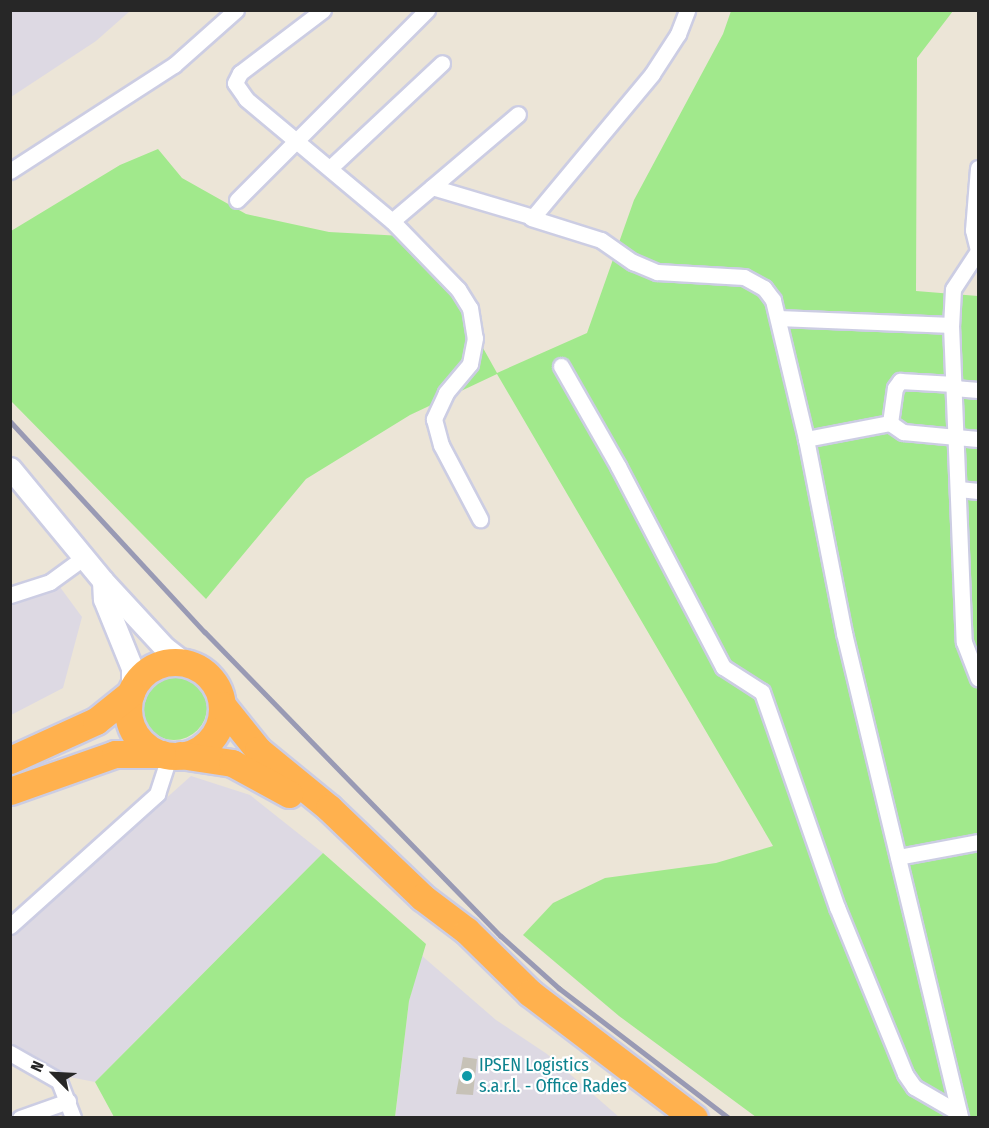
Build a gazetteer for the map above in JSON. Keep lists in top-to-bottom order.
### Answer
{
  "places": ["IPSEN Logistics s.a.r.l. - Office Rades"],
  "north": "top left"
}
